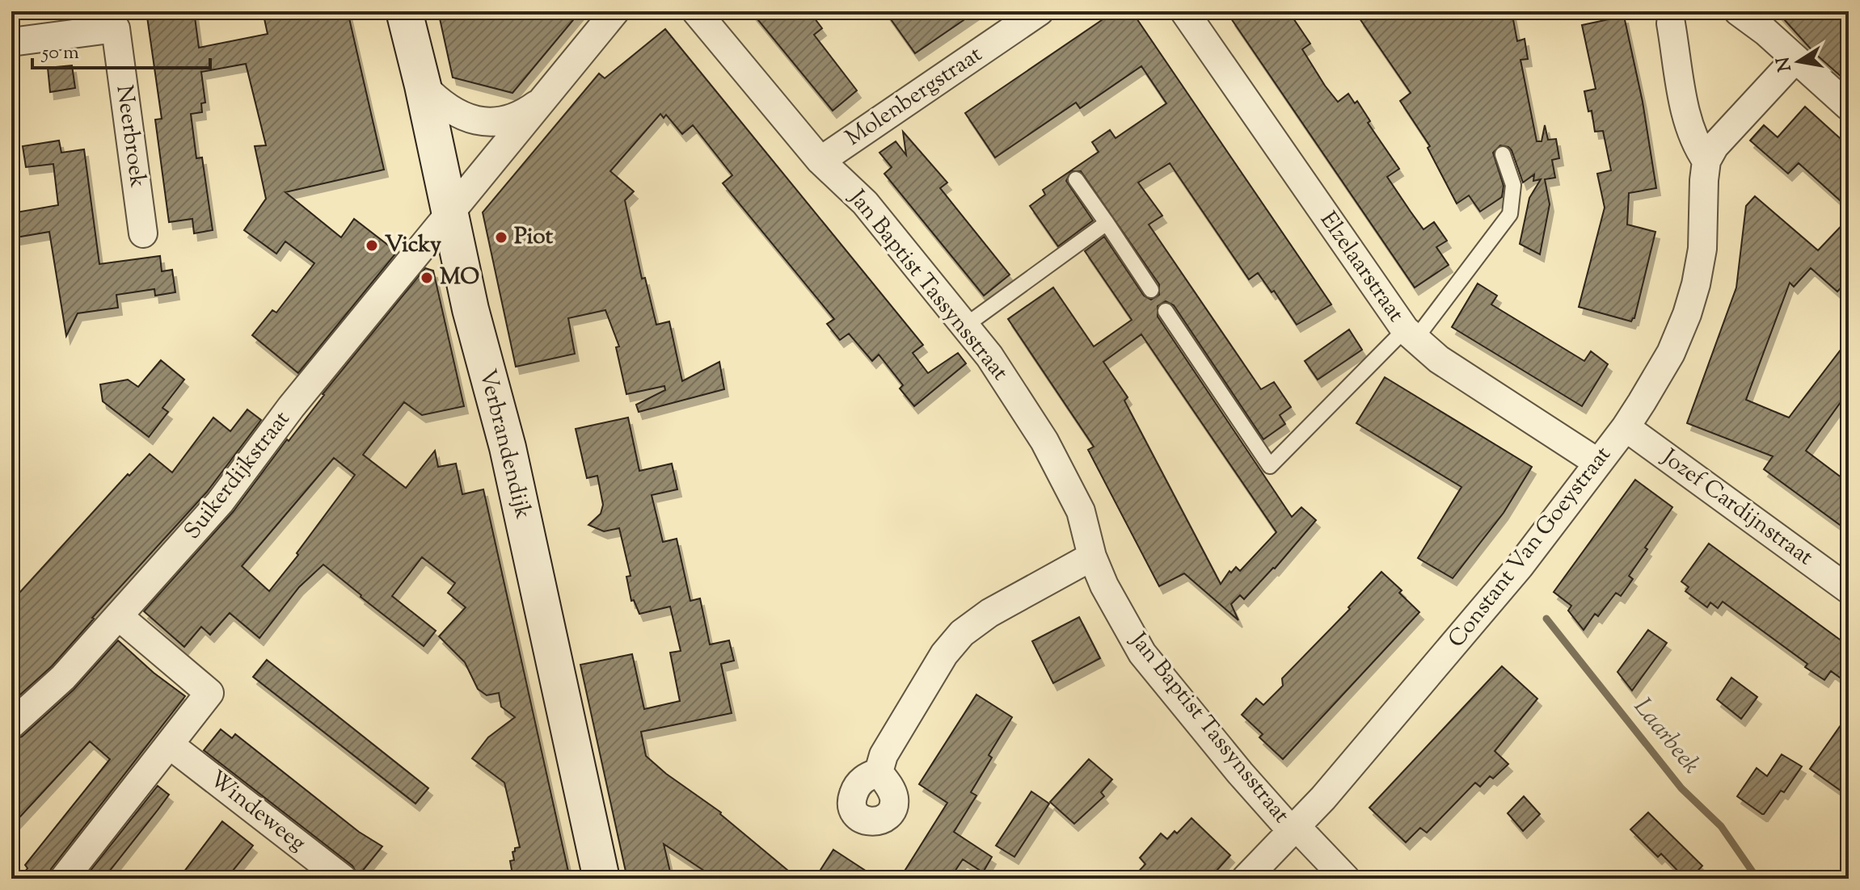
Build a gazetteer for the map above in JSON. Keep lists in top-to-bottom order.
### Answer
{
  "streets": {
    "main road": ["Verbrandendijk"],
    "street": [
      "Molenbergstraat",
      "Neerbroek",
      "Elzelaarstraat",
      "Jan Baptist Tassynsstraat",
      "Suikerdijkstraat",
      "Jozef Cardijnstraat",
      "Constant Van Goeystraat",
      "Windeweeg"
    ]
  },
  "crossings": [
    ["Molenbergstraat", "Jan Baptist Tassynsstraat"],
    ["Elzelaarstraat", "Constant Van Goeystraat"],
    ["Jan Baptist Tassynsstraat", "Constant Van Goeystraat"],
    ["Verbrandendijk", "Suikerdijkstraat"],
    ["Jozef Cardijnstraat", "Constant Van Goeystraat"]
  ],
  "water": ["Laarbeek"],
  "places": ["Piot", "Vicky", "MO"],
  "scale_bar": "50 m",
  "north": "left"
}
